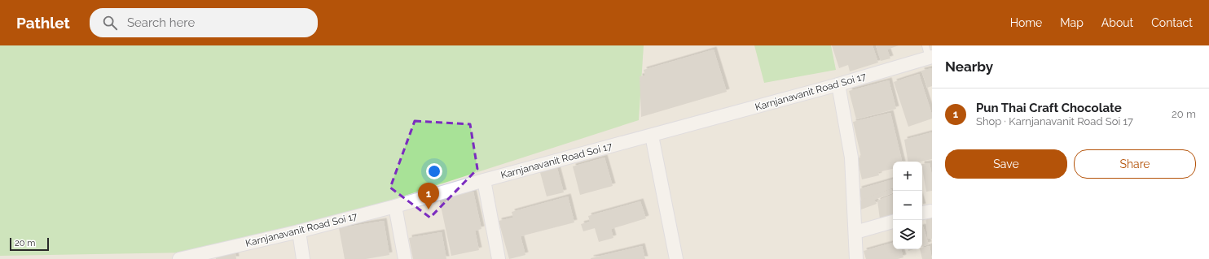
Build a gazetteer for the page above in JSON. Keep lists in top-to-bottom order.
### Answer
{
  "streets": {
    "street": ["Karnjanavanit Road Soi 17"]
  },
  "scale_bar": "20 m",
  "page": {
    "header": "Pathlet",
    "search": "Search here",
    "nav": [
      "Home",
      "Map",
      "About",
      "Contact"
    ],
    "heading": "Nearby",
    "list": [
      {
        "mark": "1",
        "name": "Pun Thai Craft Chocolate",
        "note": "Shop · Karnjanavanit Road Soi 17",
        "value": "20 m"
      }
    ],
    "buttons": ["Save", "Share"],
    "map_buttons": ["+", "−"],
    "pins": "1",
    "scale": "20 m"
  }
}
